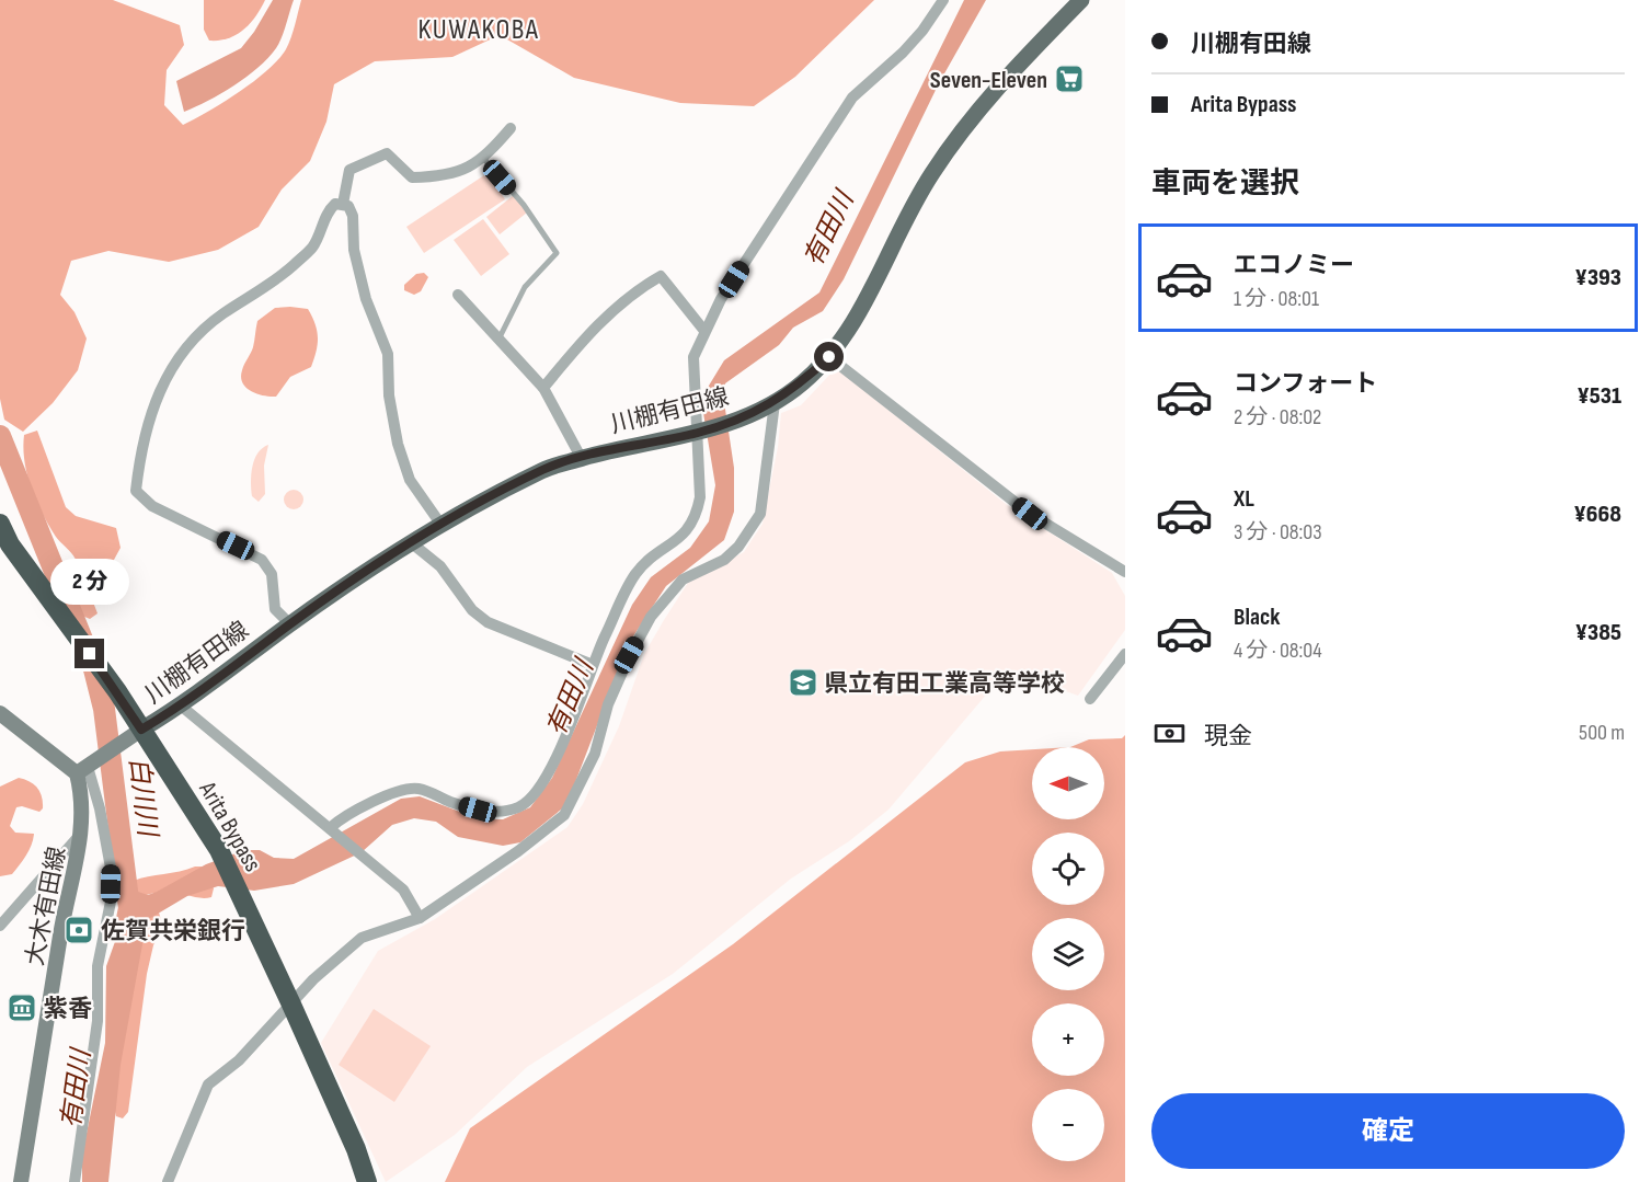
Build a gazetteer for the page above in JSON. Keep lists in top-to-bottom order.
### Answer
{
  "streets": {
    "highway": ["Arita Bypass"],
    "main road": ["川棚有田線", "大木有田線"]
  },
  "crossings": [
    ["川棚有田線", "Arita Bypass"]
  ],
  "districts": ["KUWAKOBA"],
  "water": ["有田川", "白川川"],
  "places": {
    "supermarket": ["Seven-Eleven"],
    "school or university": ["県立有田工業高等学校"],
    "bank": ["佐賀共栄銀行"],
    "museum": ["紫香"]
  },
  "north": "left",
  "page": {
    "banner": ["川棚有田線", "Arita Bypass"],
    "heading": "車両を選択",
    "list": [
      {
        "name": "エコノミー",
        "note": "1 分 · 08:01",
        "value": "¥393"
      },
      {
        "name": "コンフォート",
        "note": "2 分 · 08:02",
        "value": "¥531"
      },
      {
        "name": "XL",
        "note": "3 分 · 08:03",
        "value": "¥668"
      },
      {
        "name": "Black",
        "note": "4 分 · 08:04",
        "value": "¥385"
      }
    ],
    "bubble": "2 分",
    "pay": ["現金", "500 m"],
    "map_buttons": ["+", "−"],
    "buttons": "確定"
  }
}
